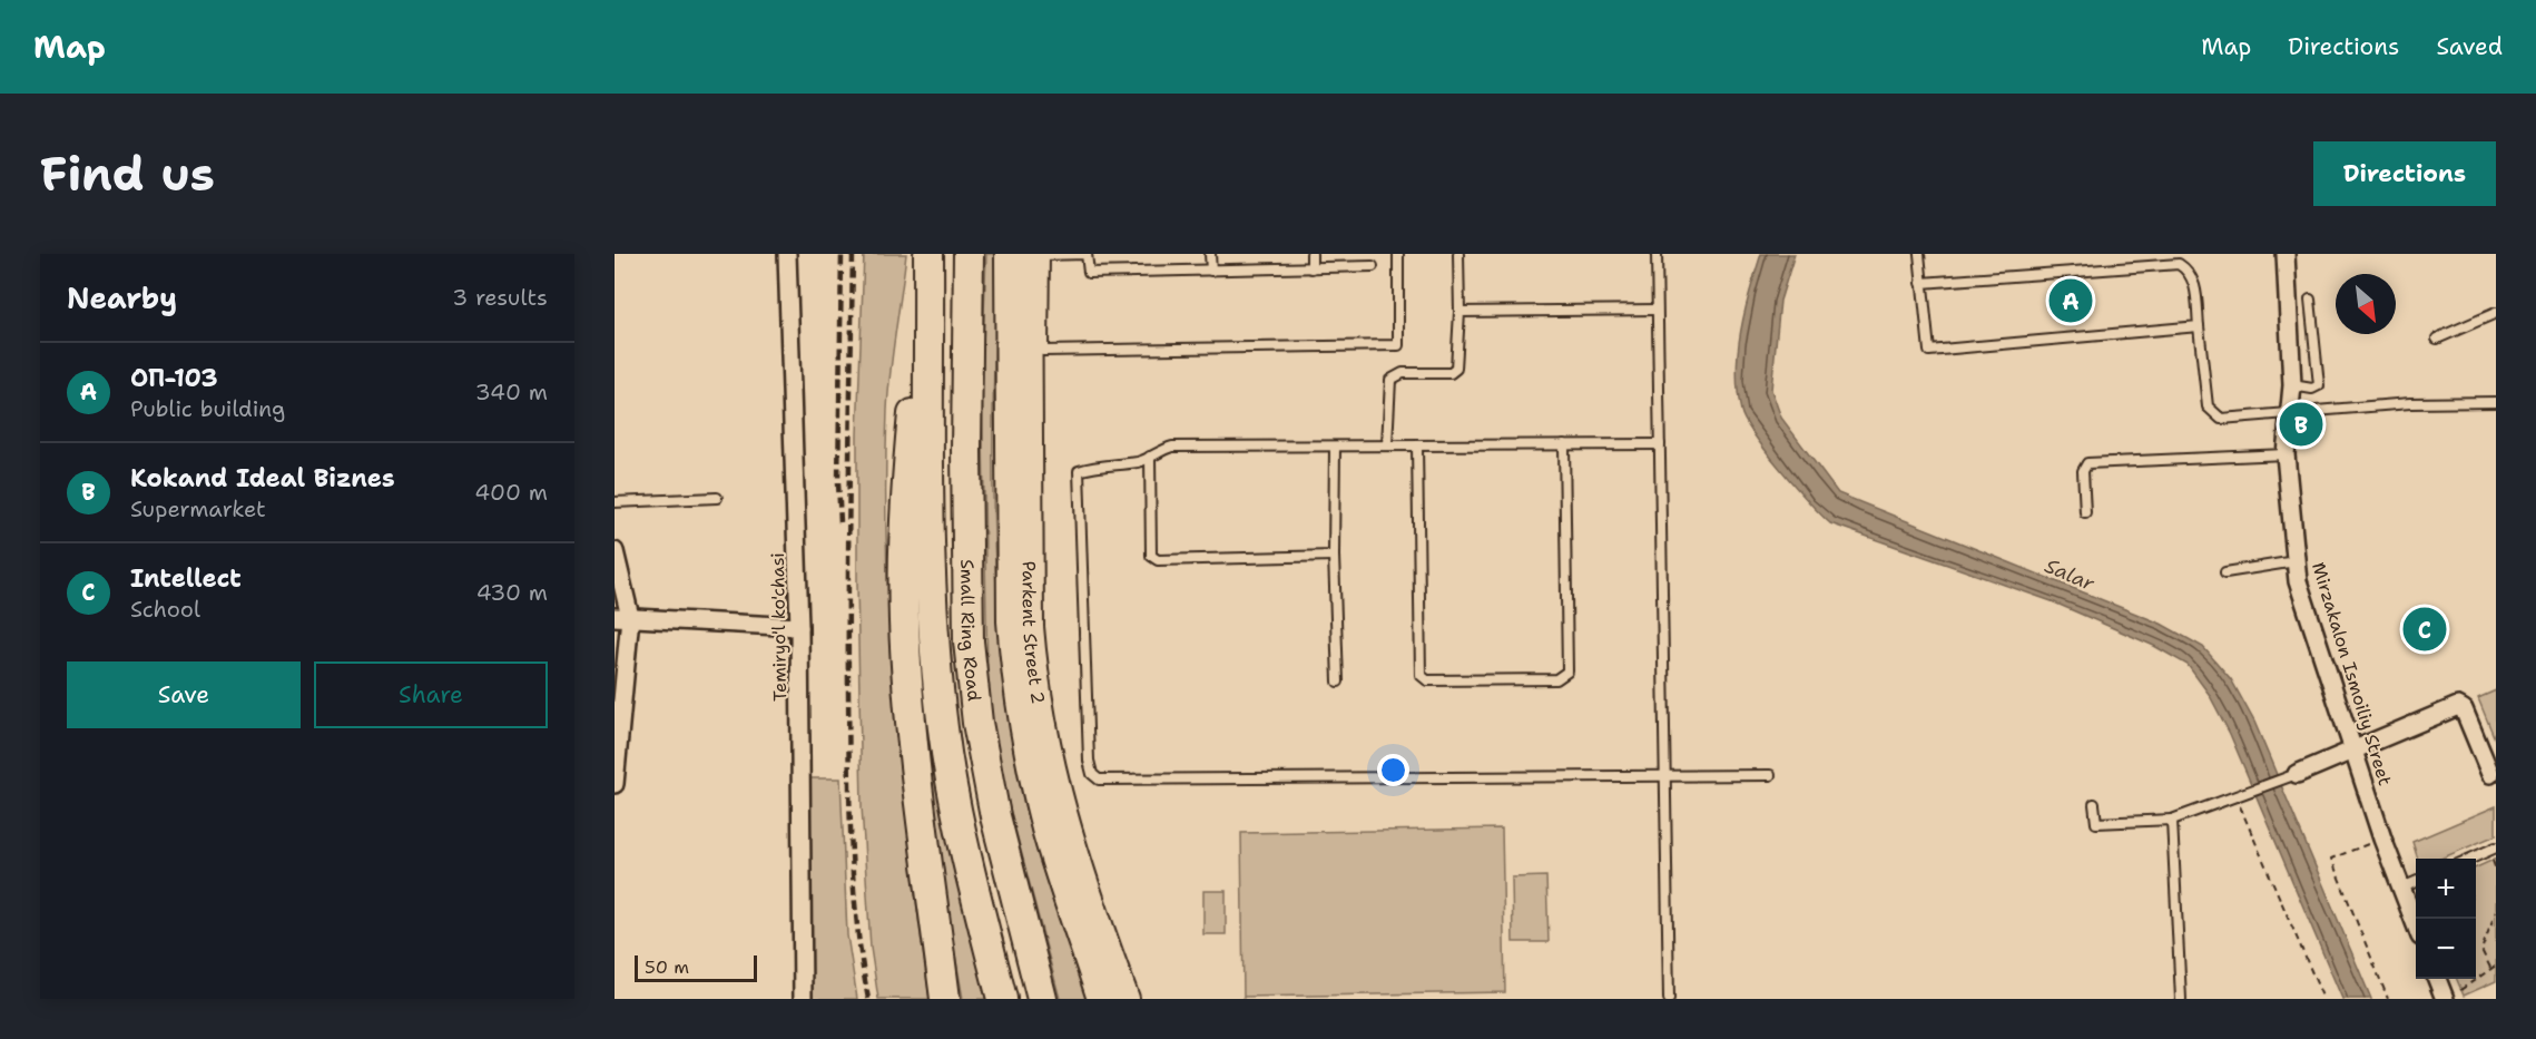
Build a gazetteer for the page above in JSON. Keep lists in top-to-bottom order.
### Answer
{
  "streets": {
    "highway": ["Small Ring Road"],
    "main road": ["Parkent Street 2"],
    "street": ["Temiryo'l ko'chasi", "Mirzakalon Ismoiliy Street"]
  },
  "water": ["Salar"],
  "scale_bar": "50 m",
  "north": "bottom right",
  "page": {
    "header": "Map",
    "nav": ["Map", "Directions", "Saved"],
    "buttons": [
      "Directions",
      ["Save", "Share"]
    ],
    "title": "Find us",
    "heading": ["Nearby", "3 results"],
    "pins": ["A", "B", "C"],
    "list": [
      {
        "mark": "A",
        "name": "ОП-103",
        "note": "Public building",
        "value": "340 m"
      },
      {
        "mark": "B",
        "name": "Kokand Ideal Biznes",
        "note": "Supermarket",
        "value": "400 m"
      },
      {
        "mark": "C",
        "name": "Intellect",
        "note": "School",
        "value": "430 m"
      }
    ],
    "map_buttons": ["+", "−"],
    "scale": "50 m"
  }
}
